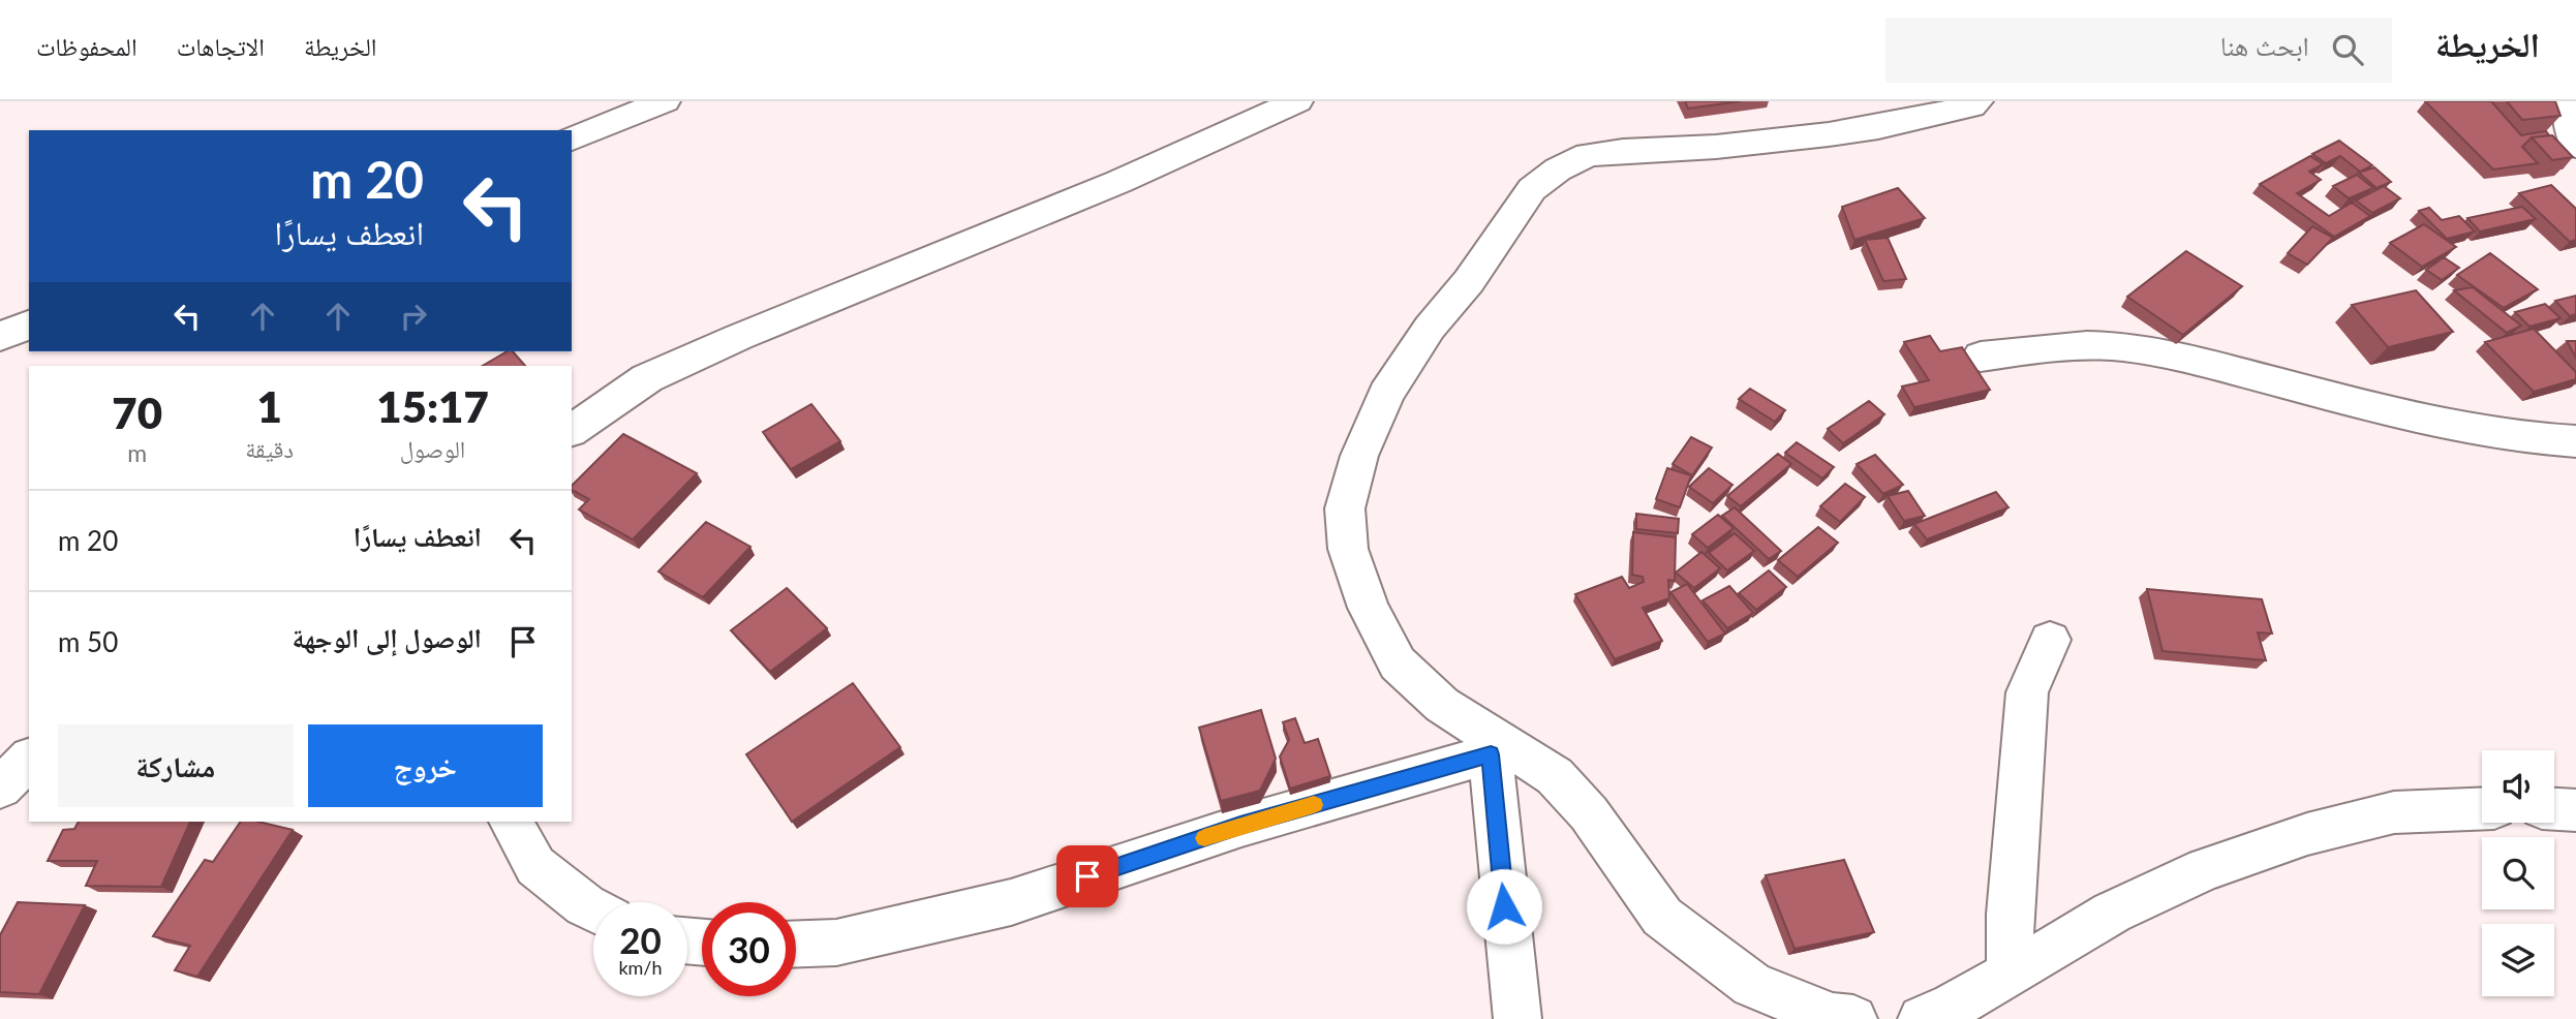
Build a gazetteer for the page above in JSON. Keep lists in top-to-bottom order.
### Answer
{
  "page": {
    "header": "الخريطة",
    "search": "ابحث هنا",
    "nav": ["الخريطة", "الاتجاهات", "المحفوظات"],
    "turn": ["20 m", "انعطف يسارًا"],
    "eta": [
      "15:17",
      "الوصول",
      "1",
      "دقيقة",
      "70",
      "m"
    ],
    "list": [
      {
        "name": "انعطف يسارًا",
        "value": "20 m"
      },
      {
        "name": "الوصول إلى الوجهة",
        "value": "50 m"
      }
    ],
    "buttons": ["خروج", "مشاركة"],
    "speed": "20 km/h",
    "limit": "30"
  }
}
